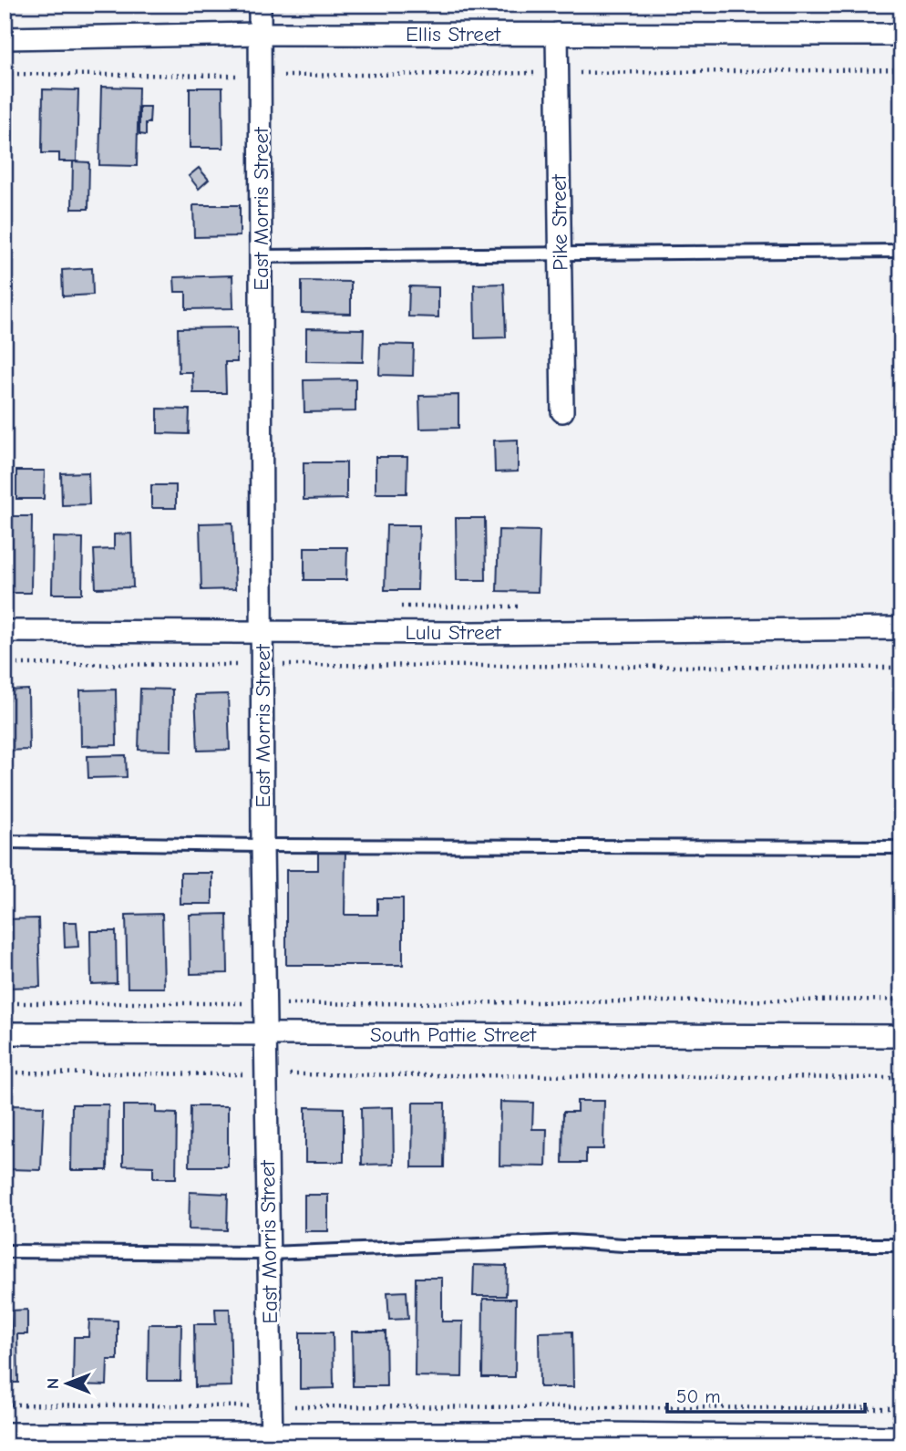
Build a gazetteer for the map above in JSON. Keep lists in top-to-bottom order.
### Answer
{
  "streets": {
    "street": [
      "Ellis Street",
      "East Morris Street",
      "Pike Street",
      "Lulu Street",
      "South Pattie Street"
    ]
  },
  "crossings": [
    ["Ellis Street", "East Morris Street"],
    ["Ellis Street", "Pike Street"],
    ["East Morris Street", "Lulu Street"],
    ["East Morris Street", "South Pattie Street"]
  ],
  "scale_bar": "50 m",
  "north": "left"
}
